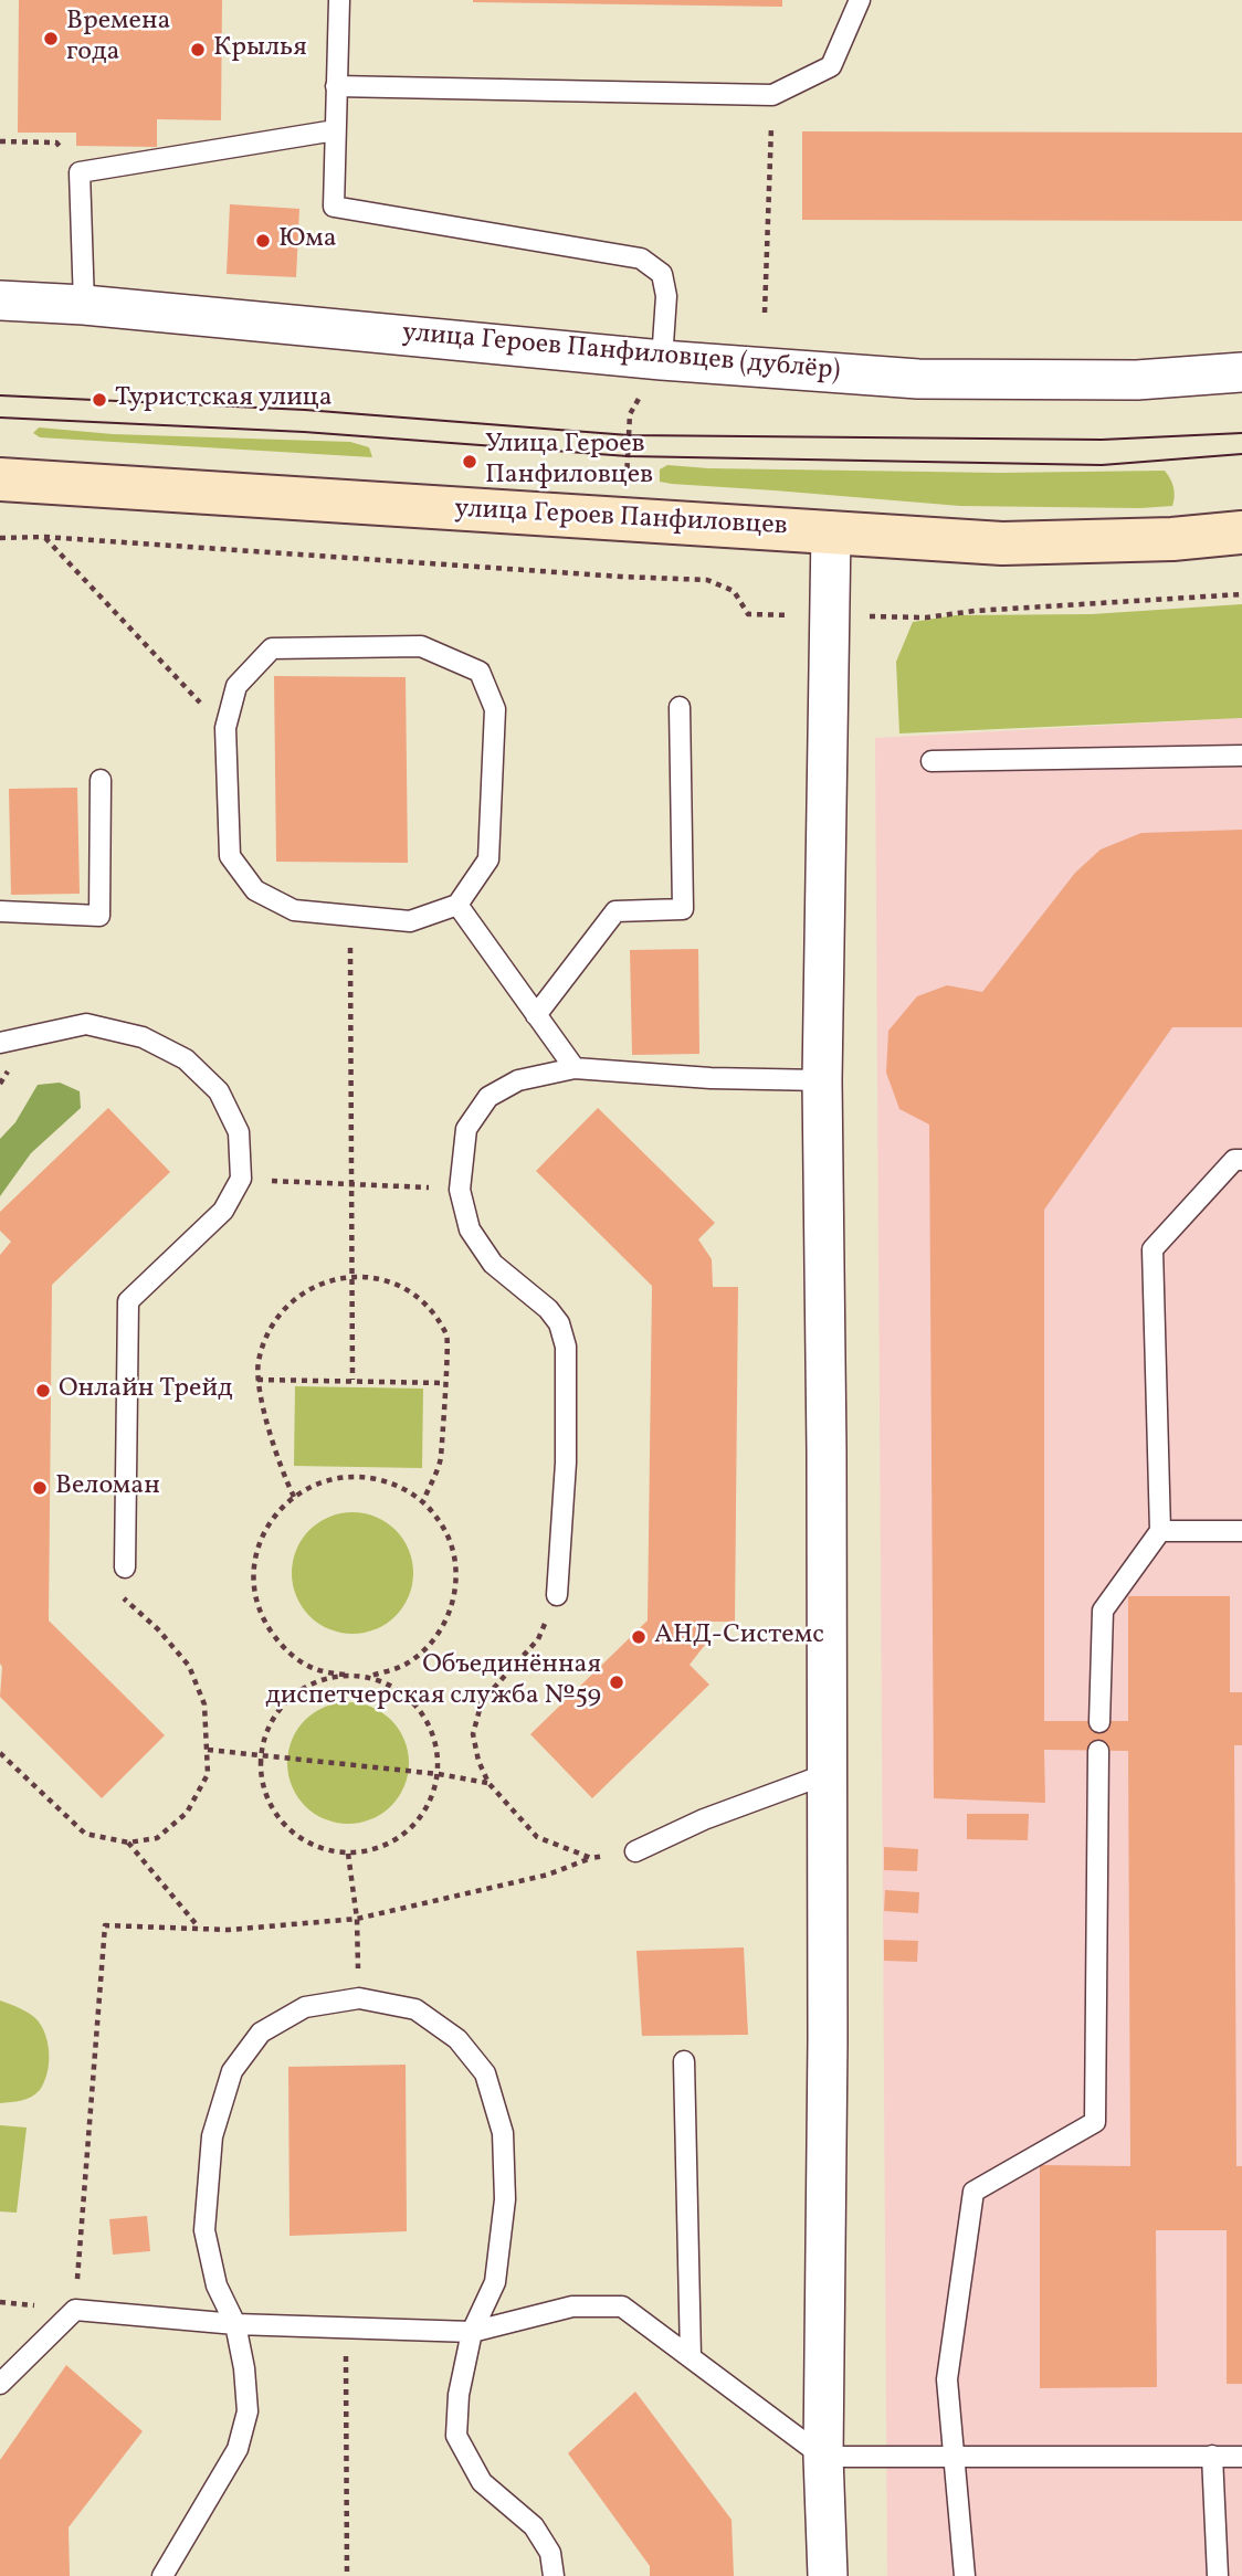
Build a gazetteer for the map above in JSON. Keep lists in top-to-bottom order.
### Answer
{
  "streets": {
    "main road": ["улица Героев Панфиловцев"],
    "street": ["улица Героев Панфиловцев (дублёр)"]
  },
  "places": [
    "Времена года",
    "Крылья",
    "Юма",
    "Туристская улица",
    "Улица Героев Панфиловцев",
    "Онлайн Трейд",
    "Веломан",
    "АНД-Системс",
    "Объединённая диспетчерская служба №59"
  ]
}
